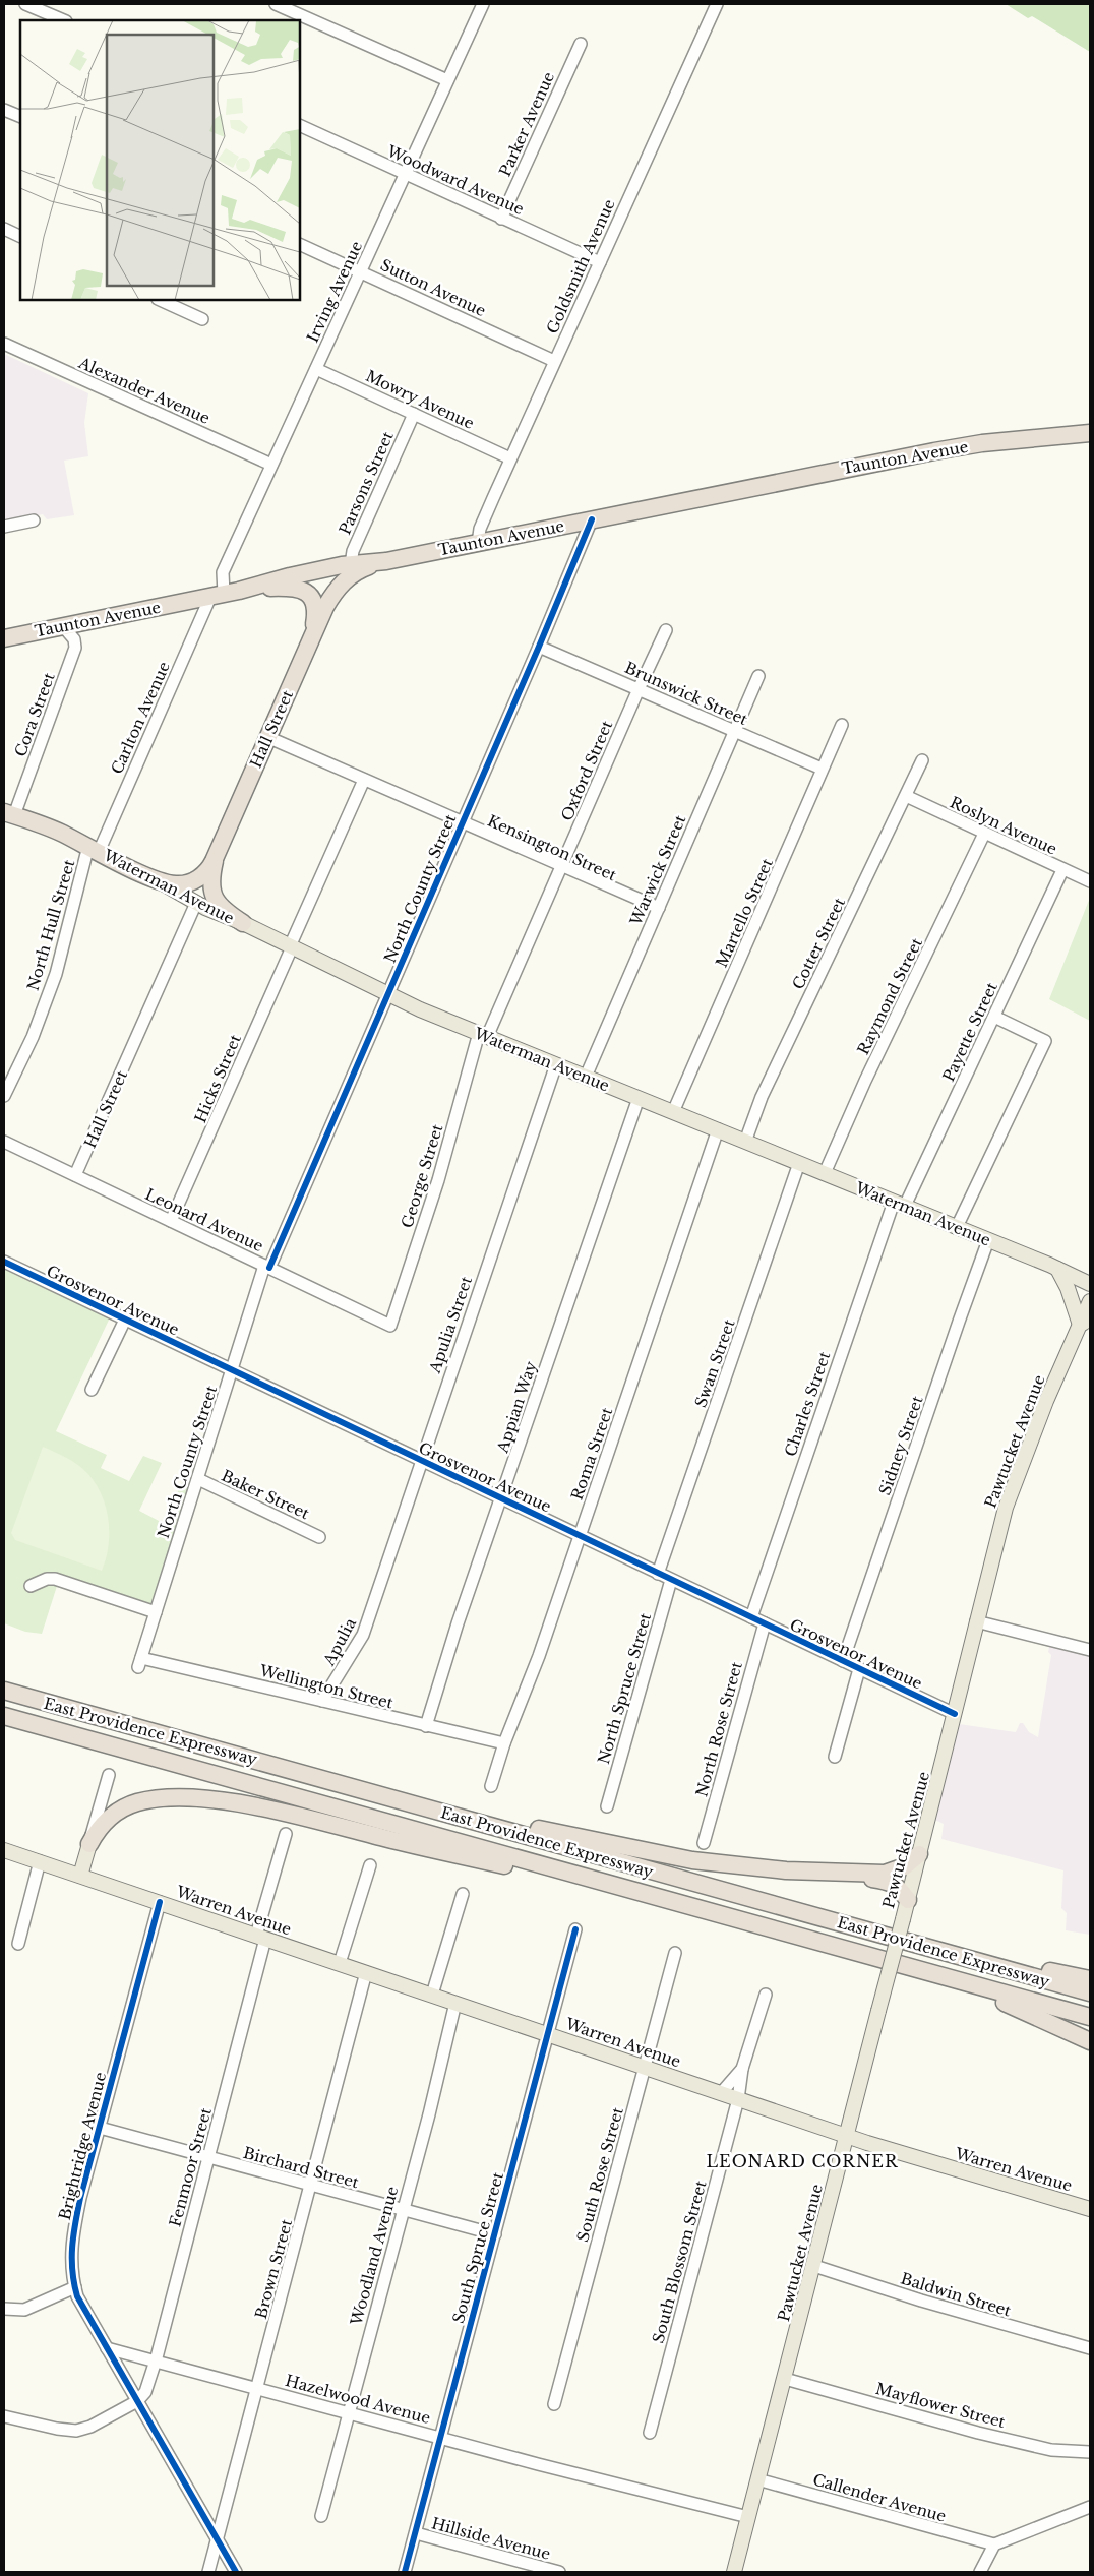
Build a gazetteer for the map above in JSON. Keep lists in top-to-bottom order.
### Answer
{
  "streets": {
    "highway": [
      "Taunton Avenue",
      "Hall Street",
      "Waterman Avenue",
      "East Providence Expressway"
    ],
    "main road": ["Pawtucket Avenue", "Warren Avenue"],
    "street": [
      "Parker Avenue",
      "Woodward Avenue",
      "Goldsmith Avenue",
      "Sutton Avenue",
      "Irving Avenue",
      "Alexander Avenue",
      "Mowry Avenue",
      "Parsons Street",
      "Brunswick Street",
      "Cora Street",
      "Carlton Avenue",
      "Oxford Street",
      "Roslyn Avenue",
      "Kensington Street",
      "Warwick Street",
      "North County Street",
      "Martello Street",
      "North Hull Street",
      "Cotter Street",
      "Raymond Street",
      "Payette Street",
      "Hicks Street",
      "George Street",
      "Leonard Avenue",
      "Grosvenor Avenue",
      "Apulia Street",
      "Swan Street",
      "Charles Street",
      "Appian Way",
      "Sidney Street",
      "Roma Street",
      "Baker Street",
      "Apulia",
      "Wellington Street",
      "North Spruce Street",
      "North Rose Street",
      "Brightridge Avenue",
      "Fenmoor Street",
      "Birchard Street",
      "South Rose Street",
      "South Spruce Street",
      "Woodland Avenue",
      "South Blossom Street",
      "Brown Street",
      "Baldwin Street",
      "Hazelwood Avenue",
      "Mayflower Street",
      "Callender Avenue",
      "Hillside Avenue"
    ]
  },
  "crossings": [
    ["Parker Avenue", "Woodward Avenue"],
    ["Woodward Avenue", "Goldsmith Avenue"],
    ["Woodward Avenue", "Irving Avenue"],
    ["Goldsmith Avenue", "Sutton Avenue"],
    ["Goldsmith Avenue", "Mowry Avenue"],
    ["Goldsmith Avenue", "Taunton Avenue"],
    ["Sutton Avenue", "Irving Avenue"],
    ["Irving Avenue", "Alexander Avenue"],
    ["Irving Avenue", "Mowry Avenue"],
    ["Irving Avenue", "Taunton Avenue"],
    ["Irving Avenue", "Carlton Avenue"],
    ["Mowry Avenue", "Parsons Street"],
    ["Taunton Avenue", "Parsons Street"],
    ["Taunton Avenue", "Cora Street"],
    ["Taunton Avenue", "Carlton Avenue"],
    ["Taunton Avenue", "Hall Street"],
    ["Taunton Avenue", "North County Street"],
    ["Brunswick Street", "Oxford Street"],
    ["Brunswick Street", "Warwick Street"],
    ["Brunswick Street", "North County Street"],
    ["Brunswick Street", "Martello Street"],
    ["Cora Street", "Waterman Avenue"],
    ["Carlton Avenue", "Waterman Avenue"],
    ["Carlton Avenue", "North Hull Street"],
    ["Hall Street", "Kensington Street"],
    ["Hall Street", "Waterman Avenue"],
    ["Hall Street", "Leonard Avenue"],
    ["Oxford Street", "Kensington Street"],
    ["Oxford Street", "Waterman Avenue"],
    ["Oxford Street", "George Street"],
    ["Roslyn Avenue", "Cotter Street"],
    ["Roslyn Avenue", "Raymond Street"],
    ["Roslyn Avenue", "Payette Street"],
    ["Kensington Street", "Warwick Street"],
    ["Kensington Street", "North County Street"],
    ["Kensington Street", "Hicks Street"],
    ["Warwick Street", "Waterman Avenue"],
    ["Waterman Avenue", "North County Street"],
    ["Waterman Avenue", "Martello Street"],
    ["Waterman Avenue", "North Hull Street"],
    ["Waterman Avenue", "Cotter Street"],
    ["Waterman Avenue", "Raymond Street"],
    ["Waterman Avenue", "Payette Street"],
    ["Waterman Avenue", "Hicks Street"],
    ["Waterman Avenue", "George Street"],
    ["Waterman Avenue", "Apulia Street"],
    ["Waterman Avenue", "Swan Street"],
    ["Waterman Avenue", "Charles Street"],
    ["Waterman Avenue", "Appian Way"],
    ["Waterman Avenue", "Sidney Street"],
    ["Waterman Avenue", "Roma Street"],
    ["North County Street", "Leonard Avenue"],
    ["North County Street", "Grosvenor Avenue"],
    ["North County Street", "Baker Street"],
    ["North County Street", "Wellington Street"],
    ["Payette Street", "Charles Street"],
    ["Hicks Street", "Leonard Avenue"],
    ["George Street", "Leonard Avenue"],
    ["Grosvenor Avenue", "Apulia Street"],
    ["Grosvenor Avenue", "Swan Street"],
    ["Grosvenor Avenue", "Charles Street"],
    ["Grosvenor Avenue", "Appian Way"],
    ["Grosvenor Avenue", "Pawtucket Avenue"],
    ["Grosvenor Avenue", "Sidney Street"],
    ["Grosvenor Avenue", "Roma Street"],
    ["Grosvenor Avenue", "North Spruce Street"],
    ["Grosvenor Avenue", "North Rose Street"],
    ["Apulia Street", "Apulia"],
    ["Appian Way", "Wellington Street"],
    ["Pawtucket Avenue", "Warren Avenue"],
    ["Pawtucket Avenue", "Baldwin Street"],
    ["Pawtucket Avenue", "Hazelwood Avenue"],
    ["Pawtucket Avenue", "Mayflower Street"],
    ["Pawtucket Avenue", "Callender Avenue"],
    ["Roma Street", "Wellington Street"],
    ["Apulia", "Wellington Street"],
    ["Warren Avenue", "Brightridge Avenue"],
    ["Warren Avenue", "Fenmoor Street"],
    ["Warren Avenue", "South Rose Street"],
    ["Warren Avenue", "South Spruce Street"],
    ["Warren Avenue", "Woodland Avenue"],
    ["Warren Avenue", "South Blossom Street"],
    ["Warren Avenue", "Brown Street"],
    ["Brightridge Avenue", "Fenmoor Street"],
    ["Brightridge Avenue", "Birchard Street"],
    ["Brightridge Avenue", "Brown Street"],
    ["Brightridge Avenue", "Hazelwood Avenue"],
    ["Fenmoor Street", "Birchard Street"],
    ["Fenmoor Street", "Hazelwood Avenue"],
    ["Birchard Street", "South Spruce Street"],
    ["Birchard Street", "Woodland Avenue"],
    ["Birchard Street", "Brown Street"],
    ["South Spruce Street", "Hazelwood Avenue"],
    ["South Spruce Street", "Hillside Avenue"],
    ["Woodland Avenue", "Hazelwood Avenue"],
    ["Brown Street", "Hazelwood Avenue"]
  ],
  "districts": ["LEONARD CORNER"]
}
